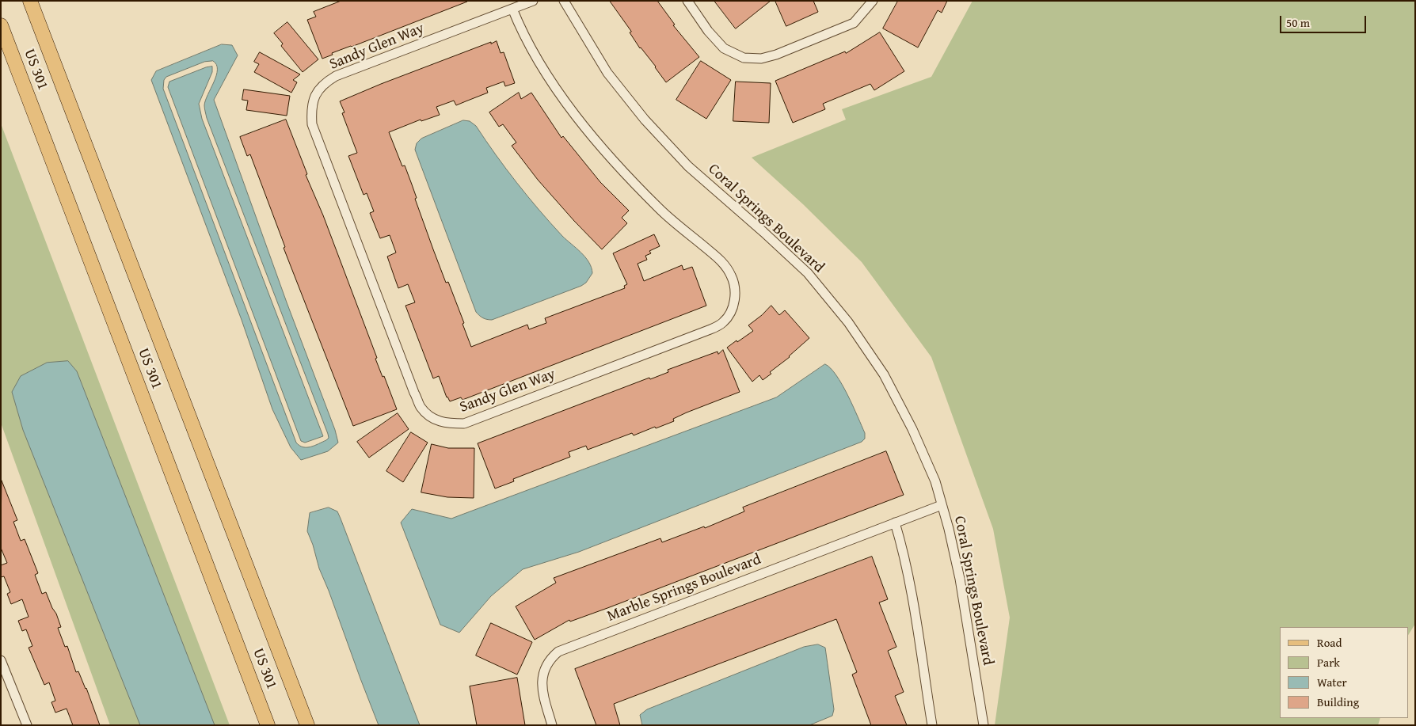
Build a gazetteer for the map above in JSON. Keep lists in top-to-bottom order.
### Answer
{
  "streets": {
    "main road": ["US 301"],
    "street": ["Sandy Glen Way", "Coral Springs Boulevard", "Marble Springs Boulevard"]
  },
  "crossings": [
    ["Coral Springs Boulevard", "Marble Springs Boulevard"]
  ],
  "legend": [
    "Road",
    "Park",
    "Water",
    "Building"
  ],
  "scale_bar": "50 m"
}
